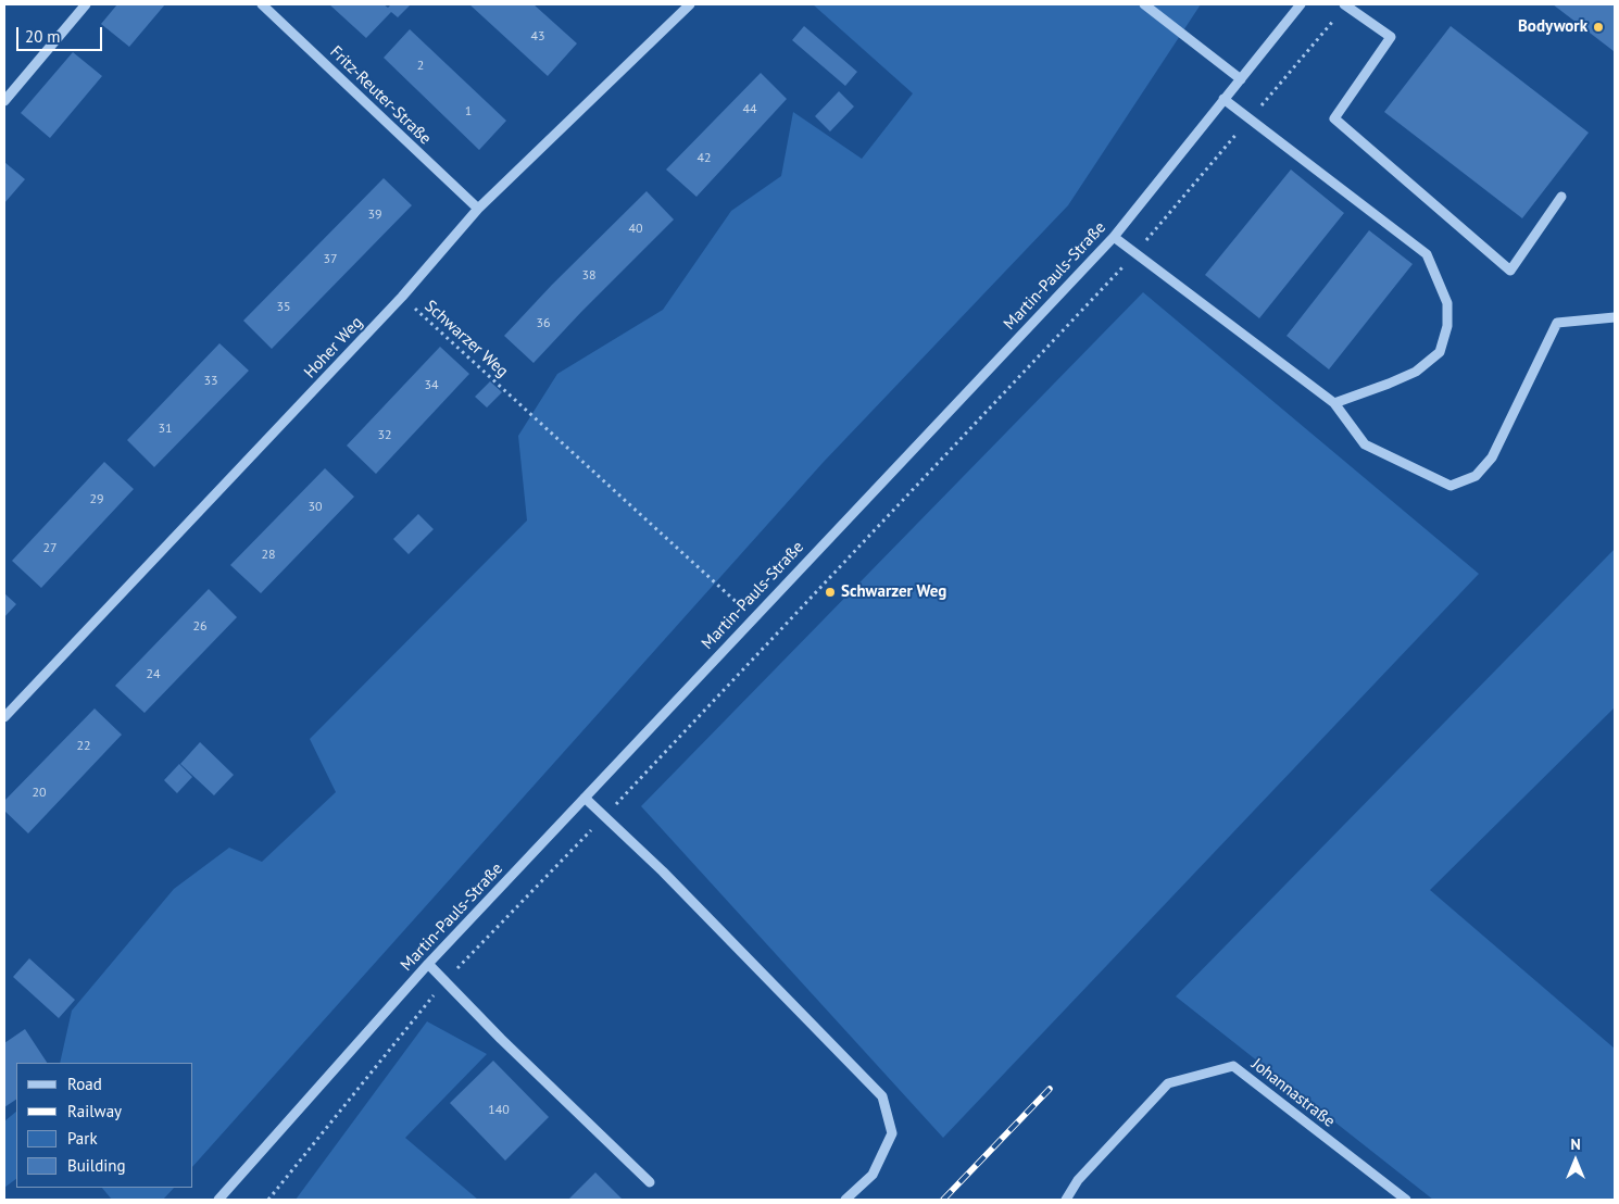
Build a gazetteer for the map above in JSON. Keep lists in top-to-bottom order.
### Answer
{
  "streets": {
    "street": [
      "Fritz-Reuter-Straße",
      "Martin-Pauls-Straße",
      "Hoher Weg",
      "Johannastraße"
    ],
    "path": ["Schwarzer Weg"]
  },
  "crossings": [
    ["Fritz-Reuter-Straße", "Hoher Weg"],
    ["Martin-Pauls-Straße", "Schwarzer Weg"],
    ["Schwarzer Weg", "Hoher Weg"]
  ],
  "places": ["Bodywork", "Schwarzer Weg"],
  "house_numbers": [
    "43",
    "2",
    "44",
    "1",
    "42",
    "39",
    "40",
    "37",
    "38",
    "35",
    "36",
    "33",
    "34",
    "31",
    "32",
    "29",
    "30",
    "27",
    "28",
    "26",
    "24",
    "22",
    "20",
    "140"
  ],
  "legend": [
    "Road",
    "Railway",
    "Park",
    "Building"
  ],
  "scale_bar": "20 m",
  "north": "top"
}
